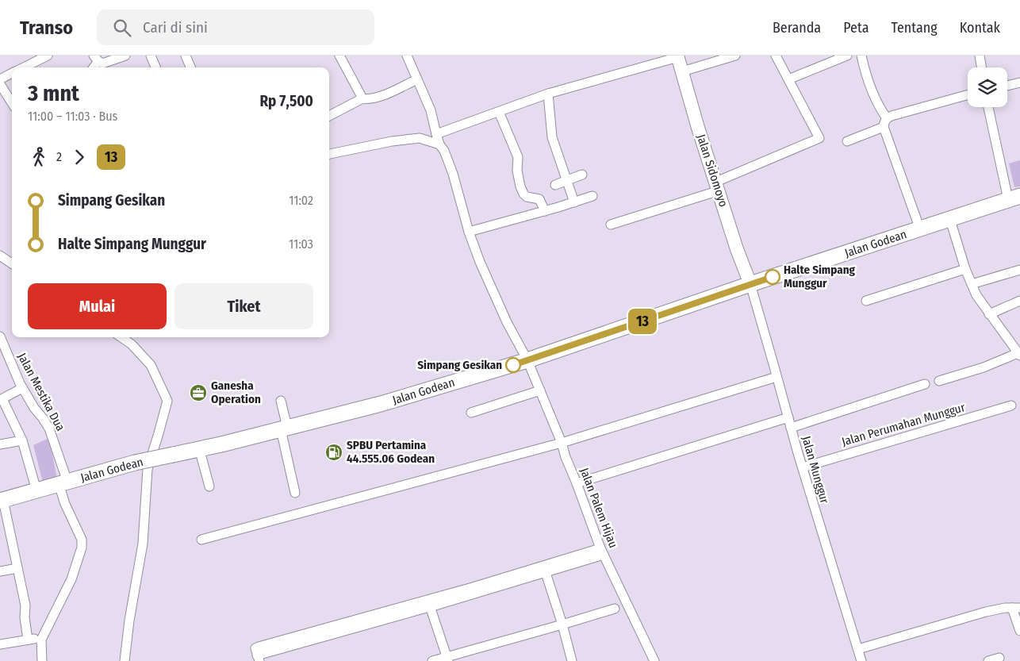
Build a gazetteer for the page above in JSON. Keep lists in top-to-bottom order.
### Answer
{
  "streets": {
    "main road": ["Jalan Sidomoyo", "Jalan Godean"],
    "street": [
      "Jalan Mestika Dua",
      "Jalan Perumahan Munggur",
      "Jalan Munggur",
      "Jalan Palem Hijau"
    ]
  },
  "crossings": [
    ["Jalan Sidomoyo", "Jalan Godean"],
    ["Jalan Sidomoyo", "Jalan Munggur"],
    ["Jalan Godean", "Jalan Mestika Dua"],
    ["Jalan Godean", "Jalan Munggur"],
    ["Jalan Godean", "Jalan Palem Hijau"],
    ["Jalan Perumahan Munggur", "Jalan Munggur"]
  ],
  "places": {
    "other": ["Halte Simpang Munggur", "Simpang Gesikan"],
    "office": ["Ganesha Operation"],
    "fuel station": ["SPBU Pertamina 44.555.06 Godean"]
  },
  "lines": ["bus line 13"],
  "page": {
    "header": "Transo",
    "search": "Cari di sini",
    "nav": [
      "Beranda",
      "Peta",
      "Tentang",
      "Kontak"
    ],
    "on_map": "13",
    "heading": ["3 mnt", "11:00 – 11:03 · Bus", "Rp 7,500"],
    "legs": ["2", "13"],
    "list": [
      {
        "name": "Simpang Gesikan",
        "value": "11:02"
      },
      {
        "name": "Halte Simpang Munggur",
        "value": "11:03"
      }
    ],
    "buttons": ["Mulai", "Tiket"]
  }
}
